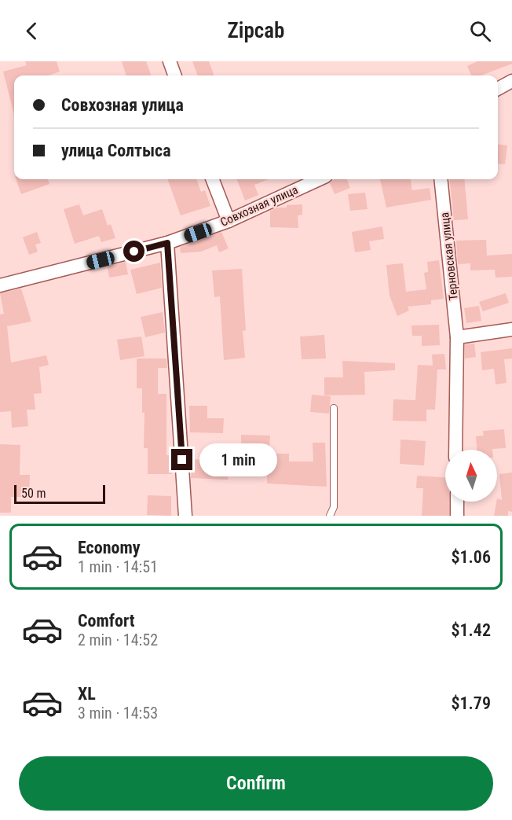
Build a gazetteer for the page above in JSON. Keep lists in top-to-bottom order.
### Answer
{
  "streets": {
    "street": ["Совхозная улица", "Терновская улица"]
  },
  "scale_bar": "50 m",
  "north": "top",
  "page": {
    "header": "Zipcab",
    "banner": ["Совхозная улица", "улица Солтыса"],
    "bubble": "1 min",
    "scale": "50 m",
    "list": [
      {
        "name": "Economy",
        "note": "1 min · 14:51",
        "value": "$1.06"
      },
      {
        "name": "Comfort",
        "note": "2 min · 14:52",
        "value": "$1.42"
      },
      {
        "name": "XL",
        "note": "3 min · 14:53",
        "value": "$1.79"
      }
    ],
    "buttons": "Confirm"
  }
}
